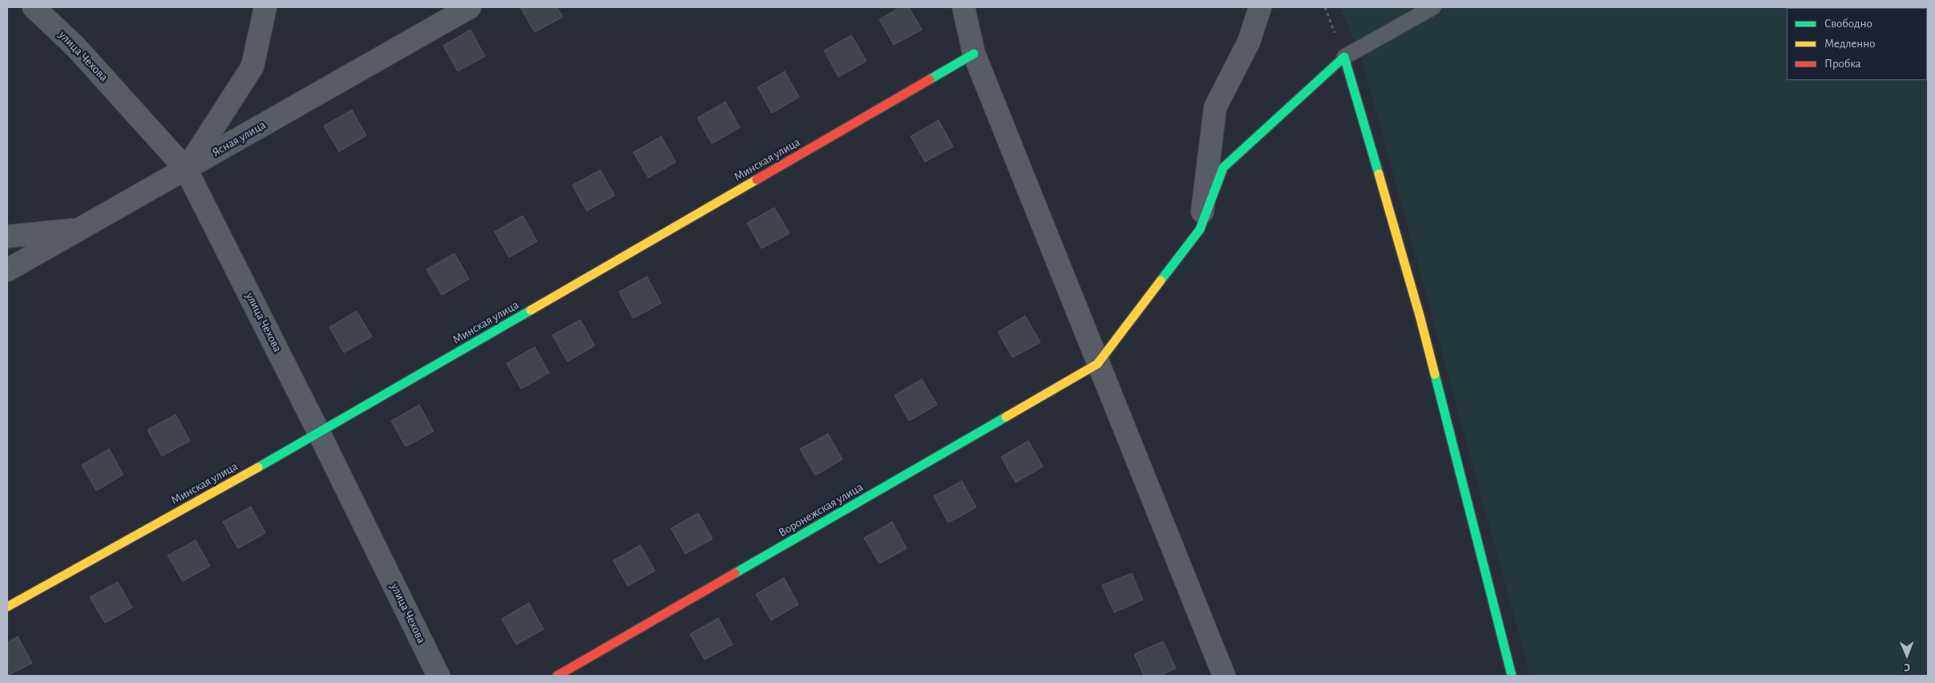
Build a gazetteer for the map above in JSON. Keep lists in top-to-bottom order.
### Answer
{
  "streets": {
    "street": [
      "улица Чехова",
      "Ясная улица",
      "Минская улица",
      "Воронежская улица"
    ]
  },
  "crossings": [
    ["улица Чехова", "Ясная улица"],
    ["улица Чехова", "Минская улица"]
  ],
  "legend": ["Свободно", "Медленно", "Пробка"],
  "north": "bottom"
}
